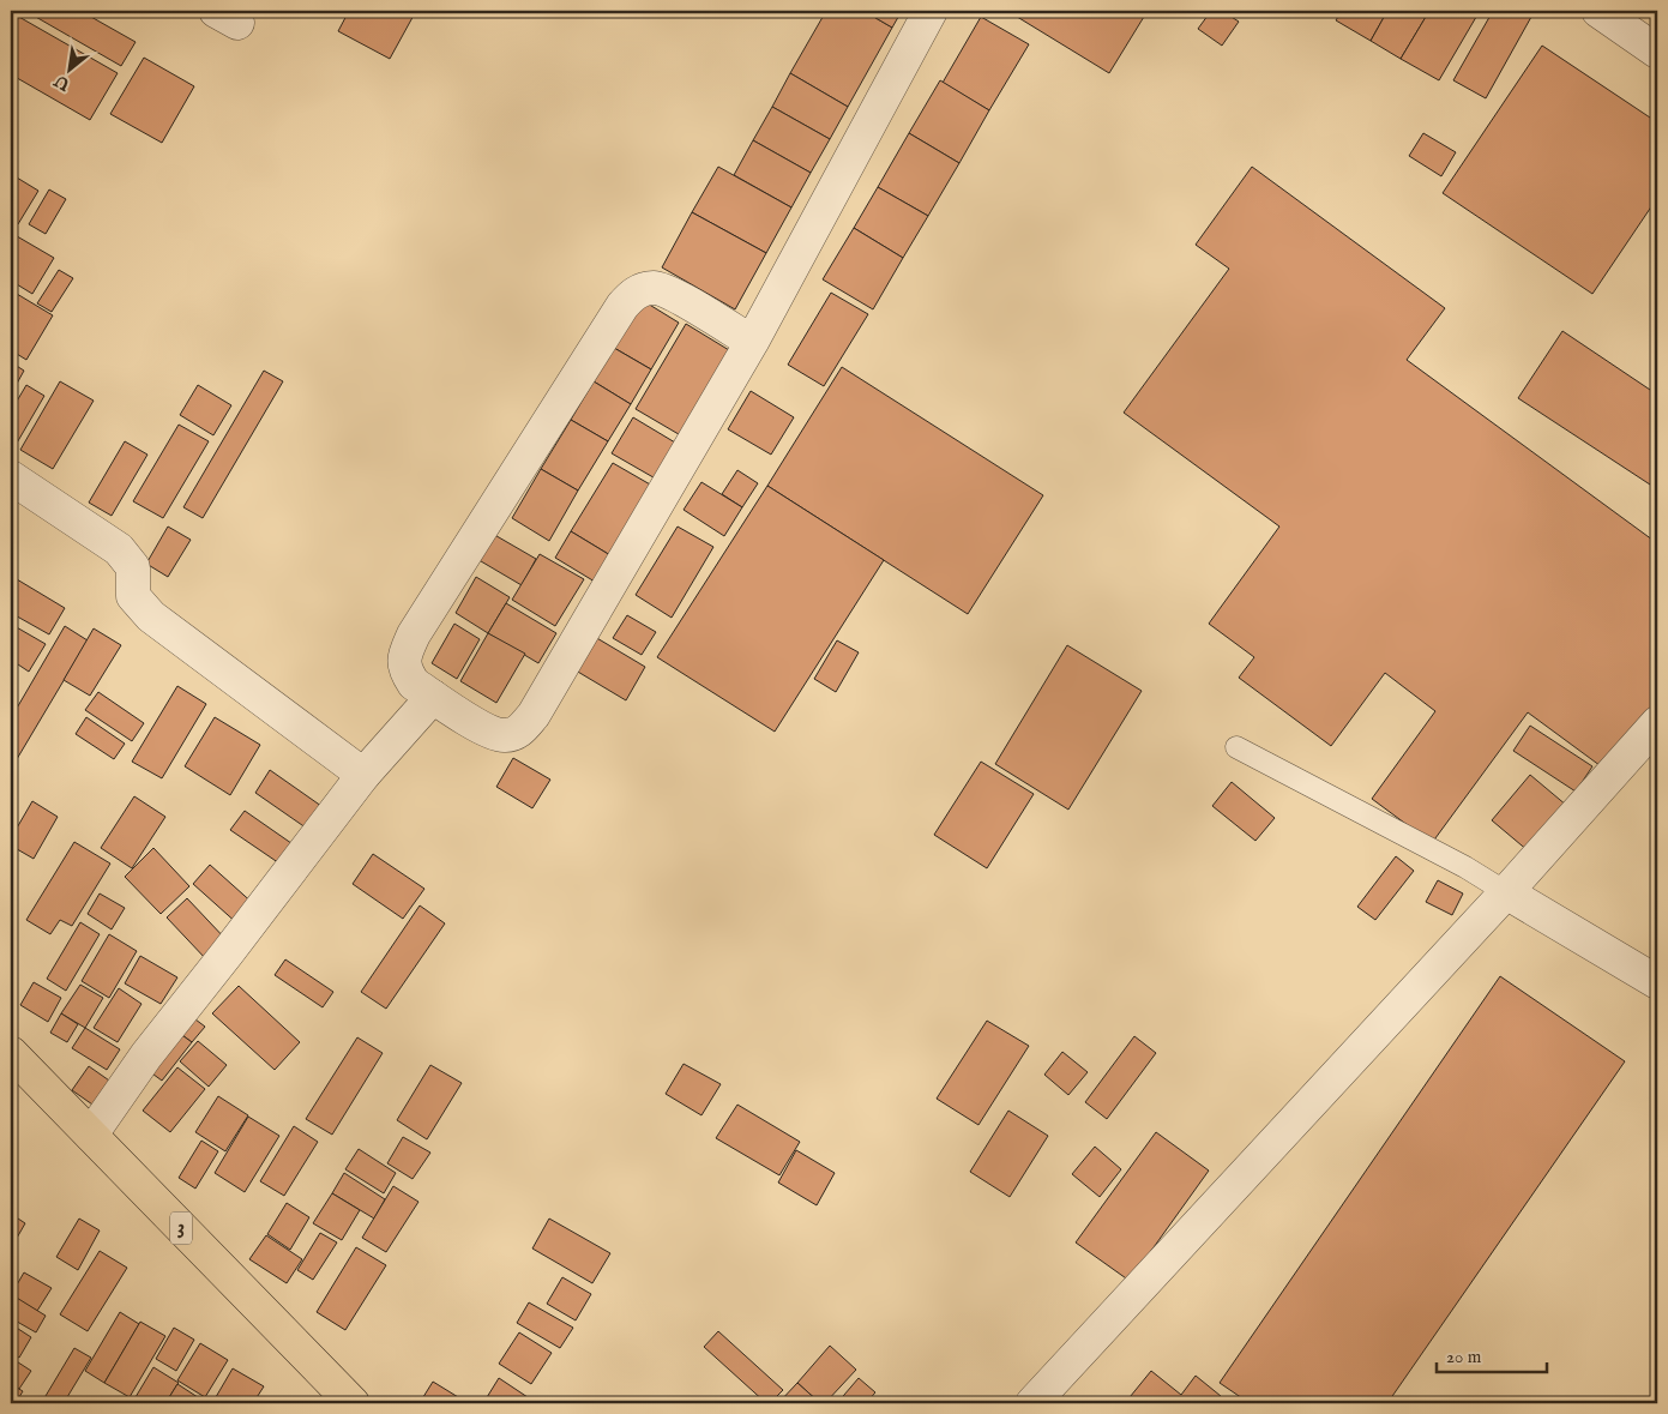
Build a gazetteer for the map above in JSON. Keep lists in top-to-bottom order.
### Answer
{
  "streets": {
    "highway": ["3"]
  },
  "scale_bar": "20 m",
  "north": "bottom left"
}
